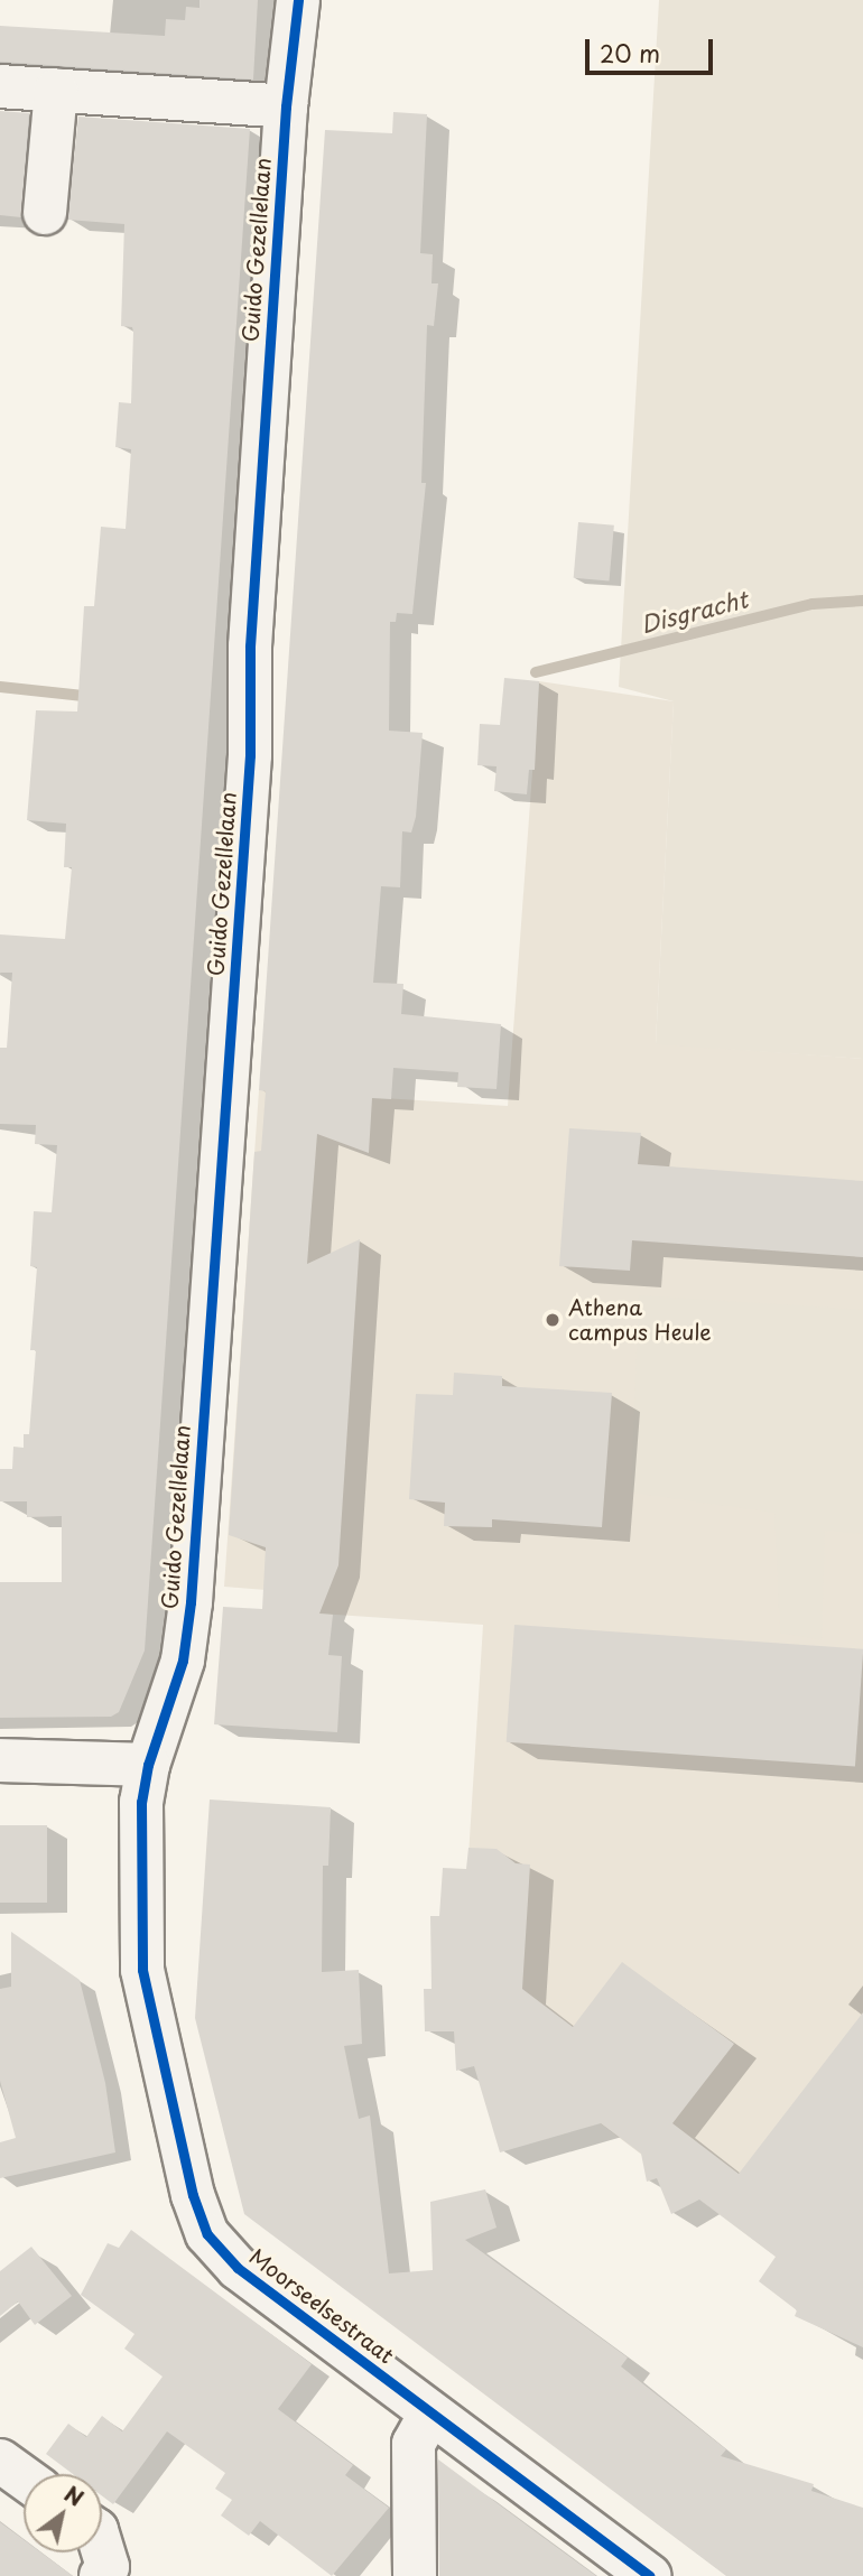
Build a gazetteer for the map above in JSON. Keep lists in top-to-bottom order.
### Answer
{
  "streets": {
    "street": ["Guido Gezellelaan", "Moorseelsestraat"]
  },
  "crossings": [
    ["Guido Gezellelaan", "Moorseelsestraat"]
  ],
  "water": ["Disgracht"],
  "places": ["Athena campus Heule"],
  "scale_bar": "20 m",
  "north": "top right"
}
